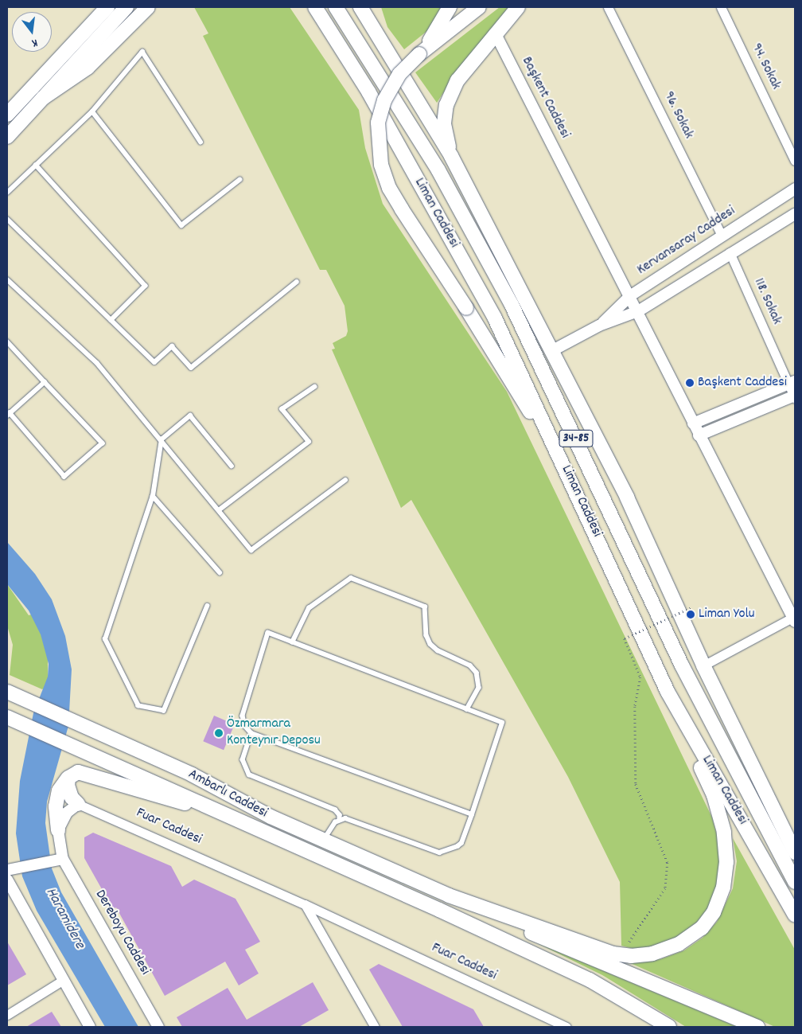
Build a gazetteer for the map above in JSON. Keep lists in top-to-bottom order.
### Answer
{
  "streets": {
    "main road": ["Liman Caddesi", "34-85", "Ambarlı Caddesi"],
    "street": [
      "94. Sokak",
      "Başkent Caddesi",
      "96. Sokak",
      "Kervansaray Caddesi",
      "118. Sokak",
      "Fuar Caddesi",
      "Dereboyu Caddesi"
    ]
  },
  "crossings": [
    ["Başkent Caddesi", "Kervansaray Caddesi"],
    ["96. Sokak", "Kervansaray Caddesi"],
    ["Kervansaray Caddesi", "118. Sokak"]
  ],
  "water": ["Haramidere"],
  "places": ["Başkent Caddesi", "Liman Yolu", "Özmarmara Konteynır Deposu"],
  "north": "bottom"
}
